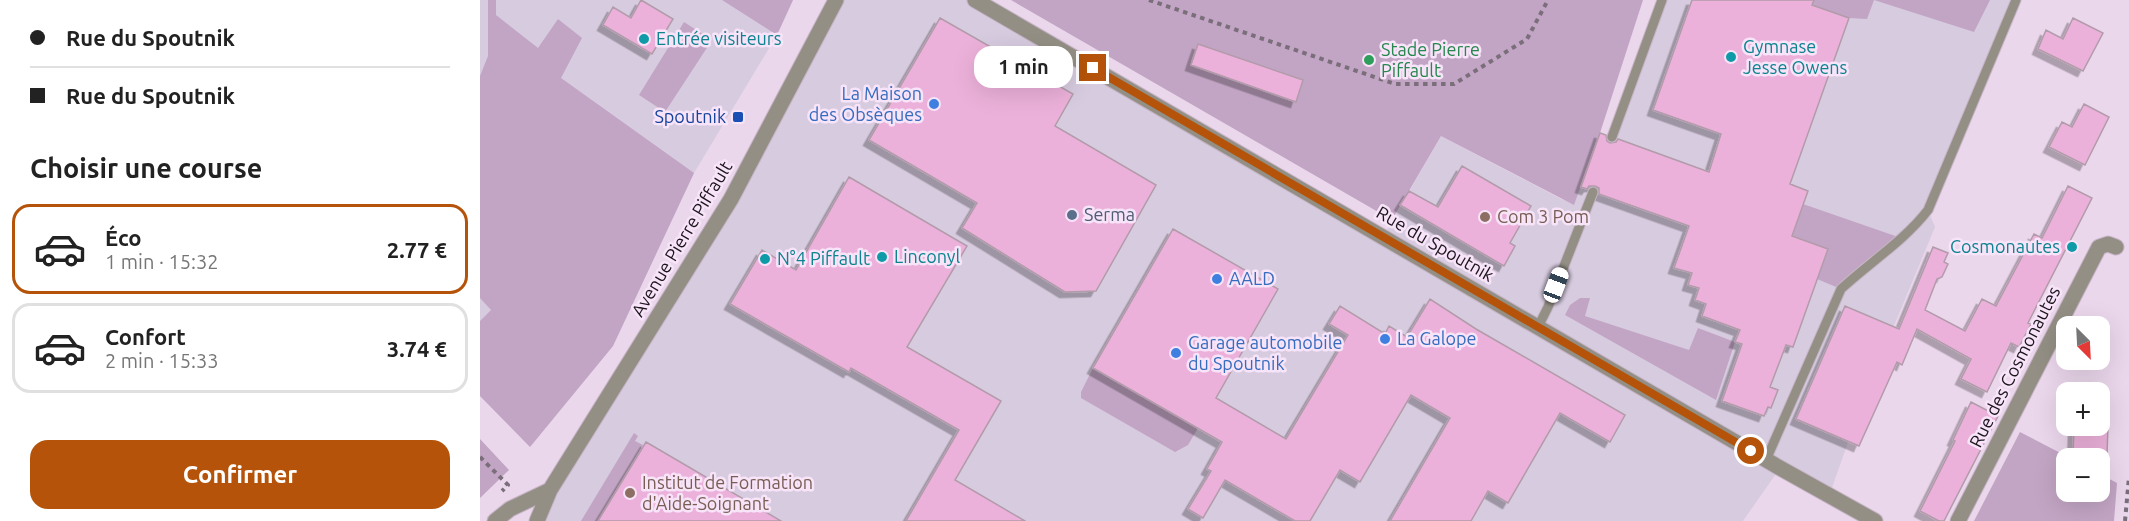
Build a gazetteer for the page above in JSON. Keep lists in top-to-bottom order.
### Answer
{
  "streets": {
    "street": ["Avenue Pierre Piffault", "Rue du Spoutnik", "Rue des Cosmonautes"]
  },
  "places": {
    "other": [
      "Entrée visiteurs",
      "Gymnase Jesse Owens",
      "Stade Pierre Piffault",
      "La Maison des Obsèques",
      "Serma",
      "Com 3 Pom",
      "Cosmonautes",
      "Linconyl",
      "N°4 Piffault",
      "AALD",
      "La Galope",
      "Garage automobile du Spoutnik",
      "Institut de Formation d'Aide-Soignant"
    ],
    "transit": ["Spoutnik"]
  },
  "north": "bottom right",
  "page": {
    "banner": ["Rue du Spoutnik", "Rue du Spoutnik"],
    "bubble": "1 min",
    "heading": "Choisir une course",
    "list": [
      {
        "name": "Éco",
        "note": "1 min · 15:32",
        "value": "2.77 €"
      },
      {
        "name": "Confort",
        "note": "2 min · 15:33",
        "value": "3.74 €"
      }
    ],
    "map_buttons": ["+", "−"],
    "buttons": "Confirmer"
  }
}
